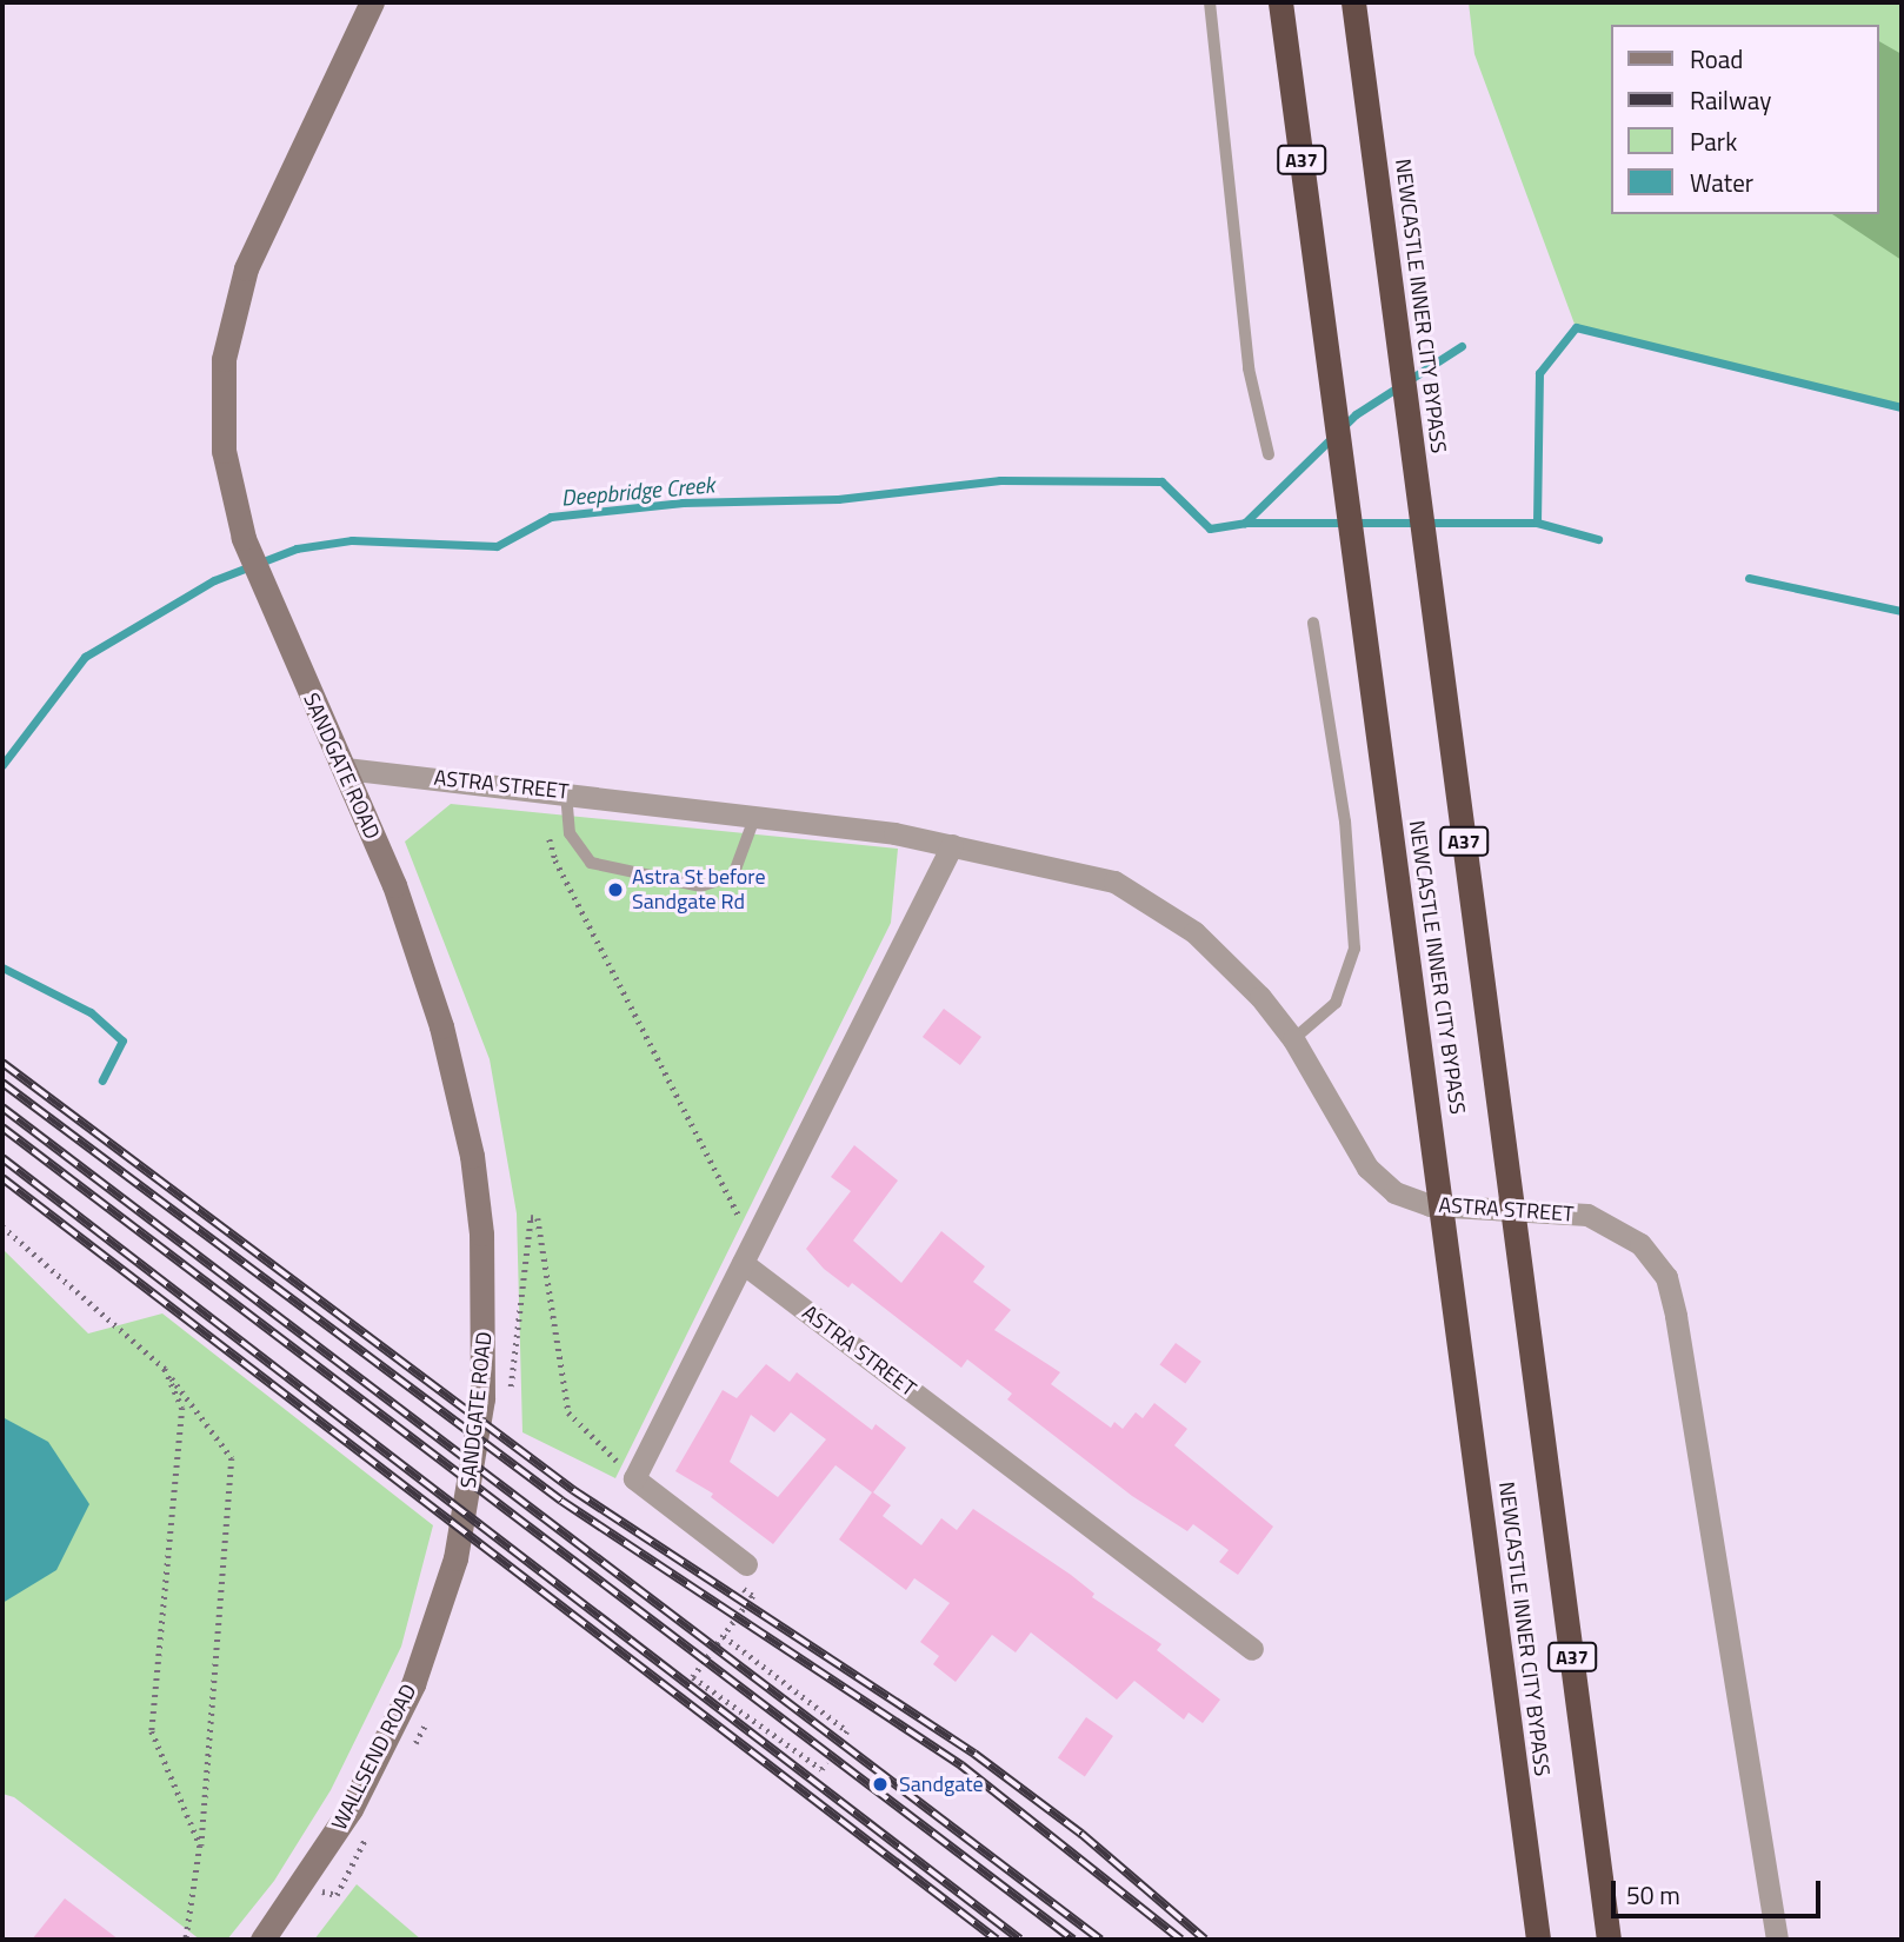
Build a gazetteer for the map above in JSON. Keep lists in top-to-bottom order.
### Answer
{
  "streets": {
    "highway": ["A37", "NEWCASTLE INNER CITY BYPASS"],
    "main road": ["SANDGATE ROAD", "WALLSEND ROAD"],
    "street": ["ASTRA STREET"]
  },
  "crossings": [
    ["SANDGATE ROAD", "ASTRA STREET"],
    ["SANDGATE ROAD", "WALLSEND ROAD"]
  ],
  "water": ["Deepbridge Creek"],
  "places": ["Astra St before Sandgate Rd", "Sandgate"],
  "legend": [
    "Road",
    "Railway",
    "Park",
    "Water"
  ],
  "scale_bar": "50 m"
}
